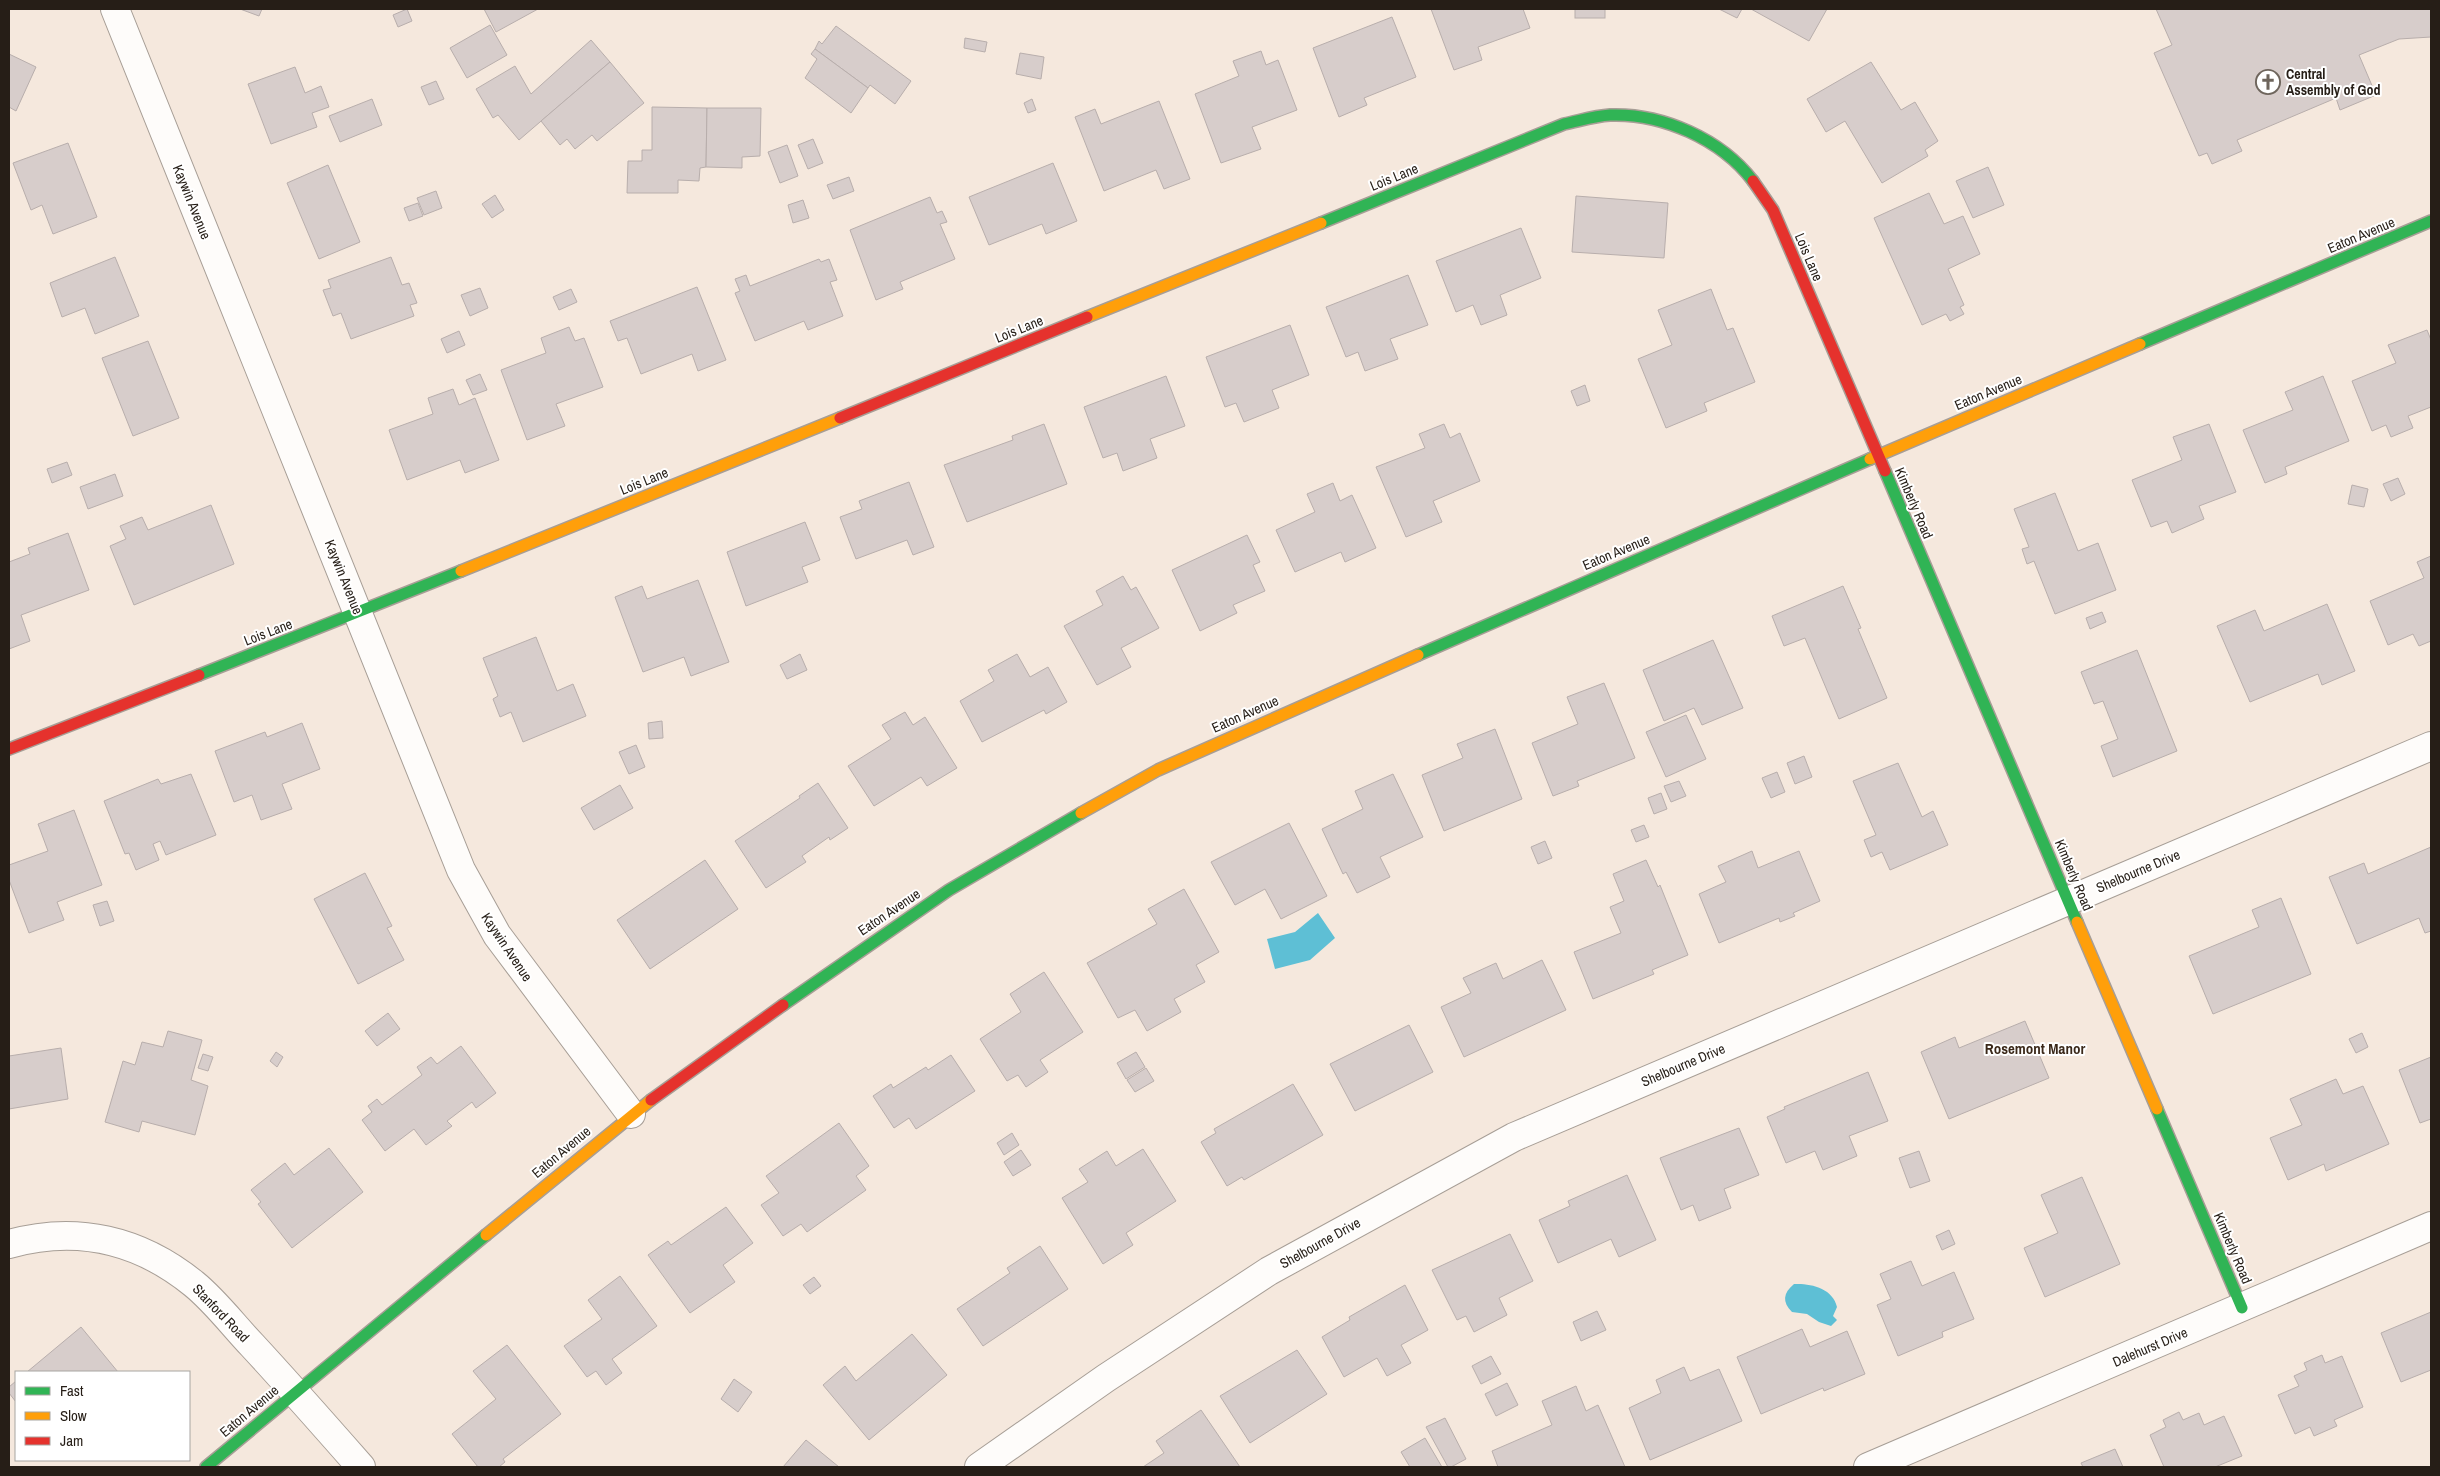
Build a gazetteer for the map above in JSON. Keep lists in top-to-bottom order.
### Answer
{
  "streets": {
    "street": [
      "Lois Lane",
      "Kaywin Avenue",
      "Eaton Avenue",
      "Kimberly Road",
      "Shelbourne Drive",
      "Stanford Road",
      "Dalehurst Drive"
    ]
  },
  "crossings": [
    ["Lois Lane", "Kaywin Avenue"],
    ["Lois Lane", "Eaton Avenue"],
    ["Lois Lane", "Kimberly Road"],
    ["Kaywin Avenue", "Eaton Avenue"],
    ["Eaton Avenue", "Kimberly Road"],
    ["Eaton Avenue", "Stanford Road"],
    ["Kimberly Road", "Shelbourne Drive"],
    ["Kimberly Road", "Dalehurst Drive"]
  ],
  "districts": ["Rosemont Manor"],
  "places": {
    "church": ["Central Assembly of God"]
  },
  "legend": ["Fast", "Slow", "Jam"]
}
